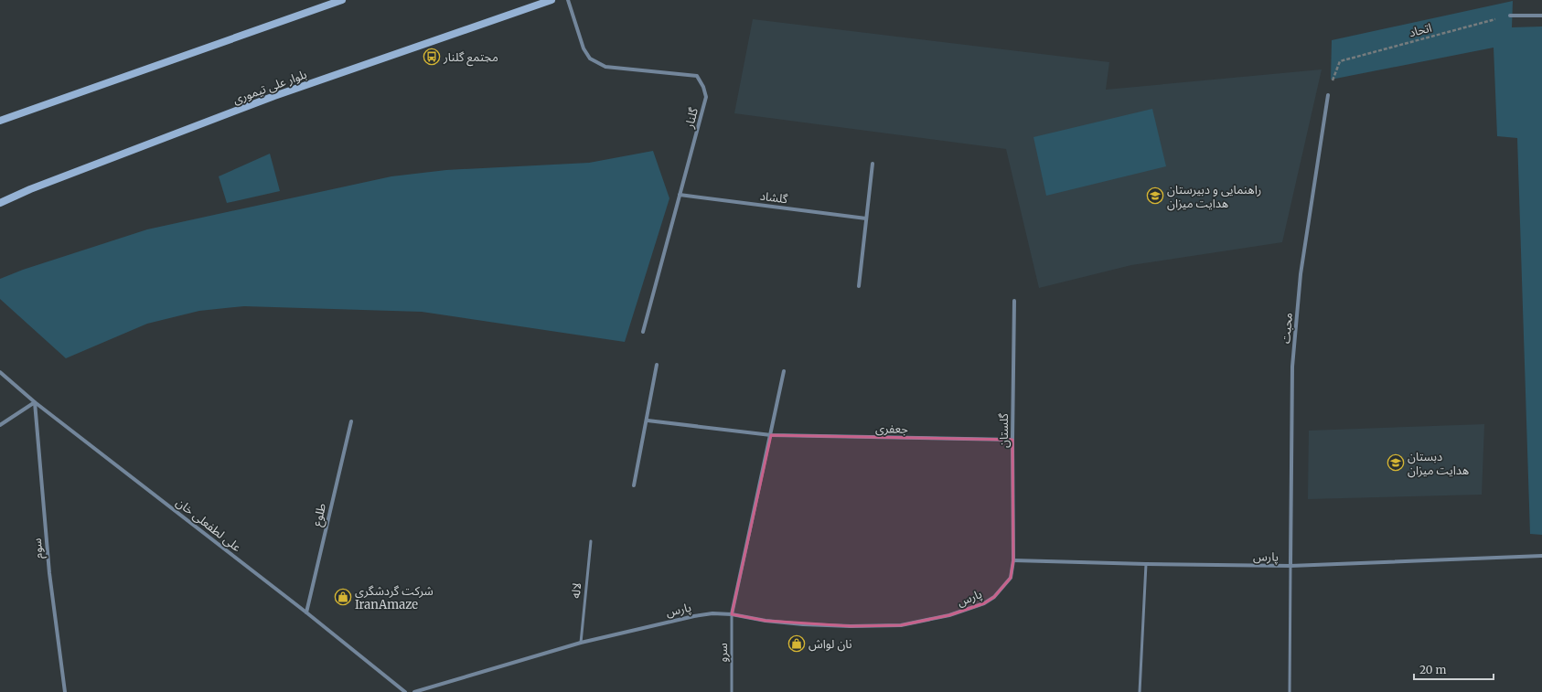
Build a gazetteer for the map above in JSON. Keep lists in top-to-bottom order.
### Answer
{
  "streets": {
    "main road": ["بلوار علی تیموری"],
    "street": [
      "گلنار",
      "گلشاد",
      "محبت",
      "جعفری",
      "گلستان",
      "طلوع",
      "علی لطفعلی خان",
      "سوم",
      "پارس"
    ],
    "lane": ["لاله", "سرو"],
    "path": ["اتحاد"]
  },
  "crossings": [
    ["اتحاد", "محبت"],
    ["گلنار", "گلشاد"],
    ["محبت", "پارس"],
    ["جعفری", "گلستان"],
    ["گلستان", "پارس"],
    ["طلوع", "علی لطفعلی خان"],
    ["علی لطفعلی خان", "سوم"],
    ["پارس", "لاله"],
    ["پارس", "سرو"]
  ],
  "places": {
    "bus stop": ["مجتمع گلنار"],
    "school or university": ["راهنمایی و دبیرستان هدایت میزان", "دبستان هدایت میزان"],
    "shop": ["شرکت گردشگری IranAmaze", "نان لواش"]
  },
  "scale_bar": "20 m"
}
